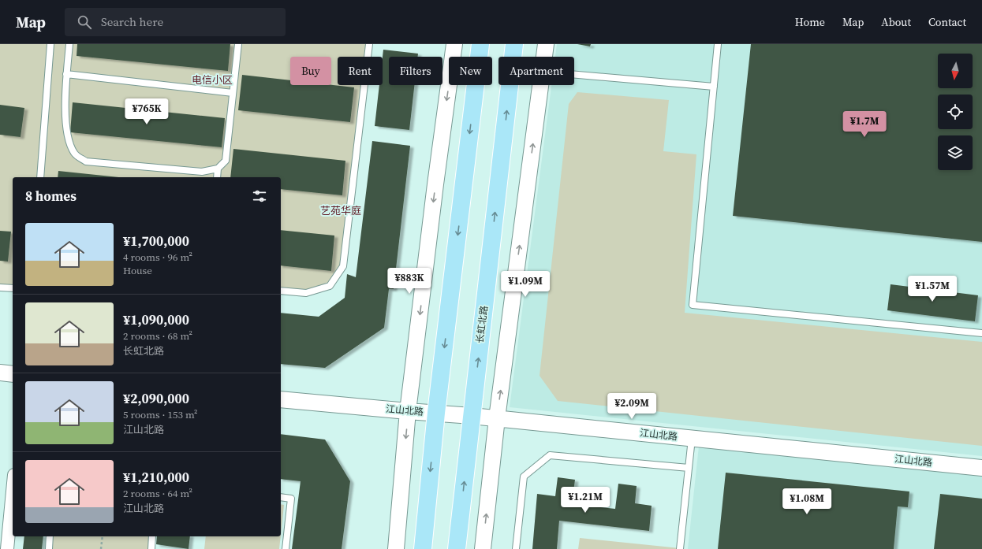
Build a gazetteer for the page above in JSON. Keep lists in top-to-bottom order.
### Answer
{
  "streets": {
    "highway": ["长虹北路"],
    "street": ["江山北路"]
  },
  "crossings": [
    ["长虹北路", "江山北路"]
  ],
  "districts": ["电信小区", "艺苑华庭"],
  "north": "bottom",
  "page": {
    "header": "Map",
    "search": "Search here",
    "nav": [
      "Home",
      "Map",
      "About",
      "Contact"
    ],
    "chip": [
      "Buy",
      "Rent",
      "Filters",
      "New",
      "Apartment"
    ],
    "price": [
      "¥765K",
      "¥1.7M",
      "¥883K",
      "¥1.09M",
      "¥1.57M",
      "¥2.09M",
      "¥1.21M",
      "¥1.08M"
    ],
    "heading": "8 homes",
    "list": [
      {
        "name": "¥1,700,000",
        "note": "4 rooms · 96 m² · House"
      },
      {
        "name": "¥1,090,000",
        "note": "2 rooms · 68 m² · 长虹北路"
      },
      {
        "name": "¥2,090,000",
        "note": "5 rooms · 153 m² · 江山北路"
      },
      {
        "name": "¥1,210,000",
        "note": "2 rooms · 64 m² · 江山北路"
      }
    ]
  }
}
